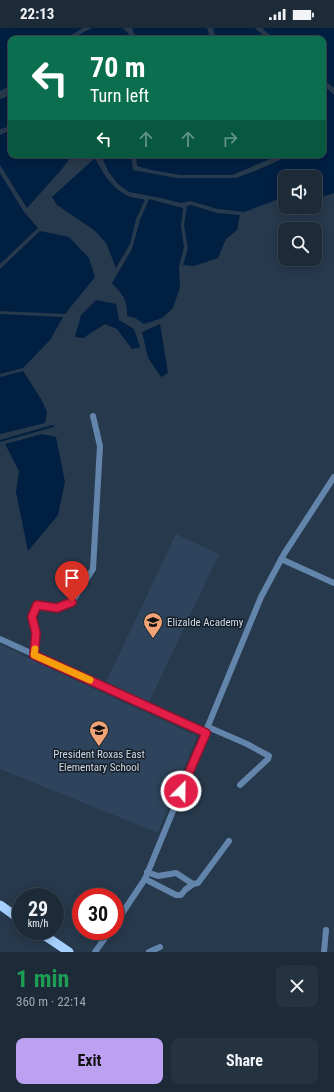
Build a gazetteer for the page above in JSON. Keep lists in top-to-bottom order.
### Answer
{
  "places": {
    "school or university": ["Elizalde Academy", "President Roxas East Elementary School"]
  },
  "page": {
    "status": "22:13",
    "turn": ["70 m", "Turn left"],
    "speed": "29 km/h",
    "limit": "30",
    "heading": ["1 min", "360 m · 22:14"],
    "buttons": ["Exit", "Share"]
  }
}
